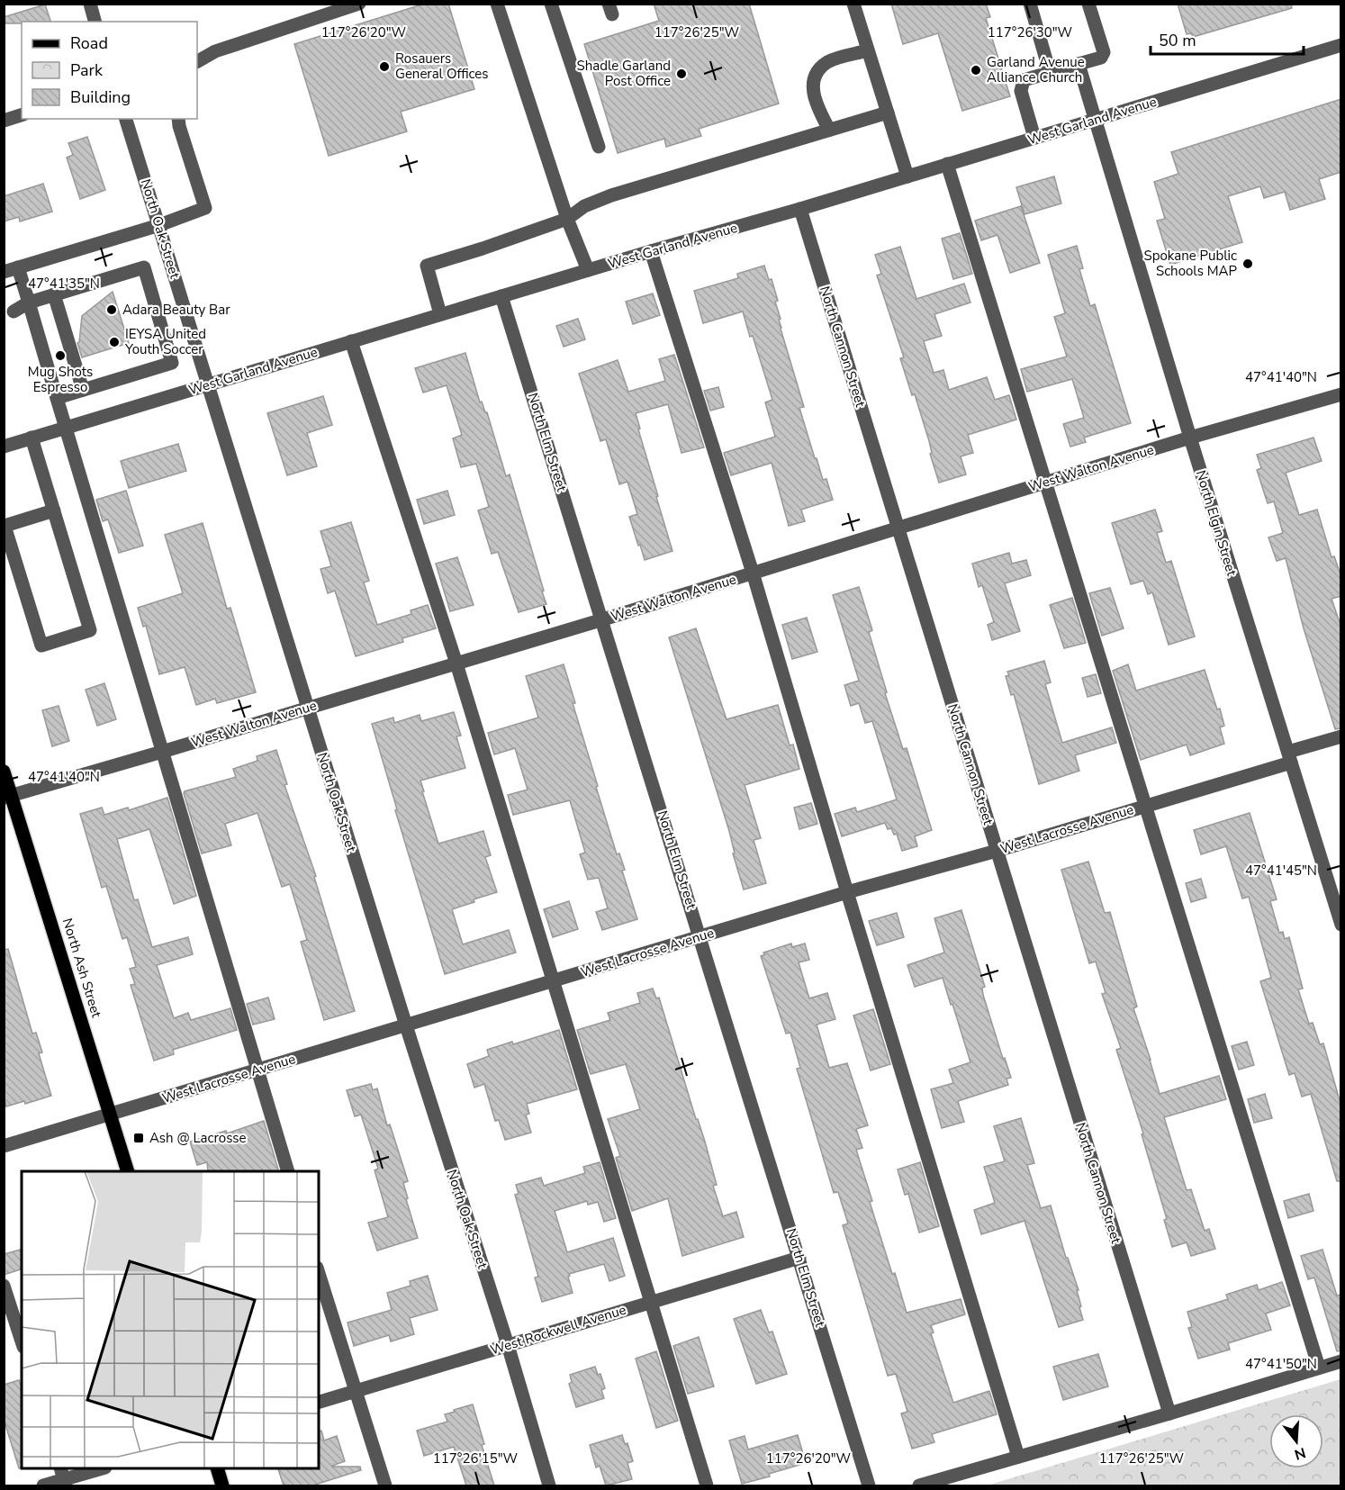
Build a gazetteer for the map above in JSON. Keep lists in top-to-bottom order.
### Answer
{
  "streets": {
    "main road": ["North Ash Street"],
    "street": [
      "West Garland Avenue",
      "North Oak Street",
      "North Cannon Street",
      "North Elm Street",
      "West Walton Avenue",
      "North Elgin Street",
      "West Lacrosse Avenue",
      "West Rockwell Avenue"
    ]
  },
  "crossings": [
    ["West Garland Avenue", "North Oak Street"],
    ["West Garland Avenue", "North Cannon Street"],
    ["West Garland Avenue", "North Elm Street"],
    ["West Garland Avenue", "North Elgin Street"],
    ["North Oak Street", "West Walton Avenue"],
    ["North Oak Street", "West Lacrosse Avenue"],
    ["North Oak Street", "West Rockwell Avenue"],
    ["North Cannon Street", "West Walton Avenue"],
    ["North Cannon Street", "West Lacrosse Avenue"],
    ["North Elm Street", "West Walton Avenue"],
    ["North Elm Street", "West Lacrosse Avenue"],
    ["North Elm Street", "West Rockwell Avenue"],
    ["West Walton Avenue", "North Elgin Street"],
    ["West Walton Avenue", "North Ash Street"],
    ["North Elgin Street", "West Lacrosse Avenue"],
    ["West Lacrosse Avenue", "North Ash Street"]
  ],
  "places": {
    "other": [
      "Rosauers General Offices",
      "Garland Avenue Alliance Church",
      "Shadle Garland Post Office",
      "Spokane Public Schools MAP",
      "Adara Beauty Bar",
      "IEYSA United Youth Soccer",
      "Mug Shots Espresso"
    ],
    "transit": ["Ash @ Lacrosse"]
  },
  "legend": ["Road", "Park", "Building"],
  "scale_bar": "50 m",
  "north": "bottom",
  "coordinates": [
    "117°26'20\"W",
    "117°26'25\"W",
    "117°26'30\"W",
    "47°41'35\"N",
    "47°41'40\"N",
    "47°41'45\"N",
    "47°41'50\"N",
    "117°26'15\"W"
  ]
}
